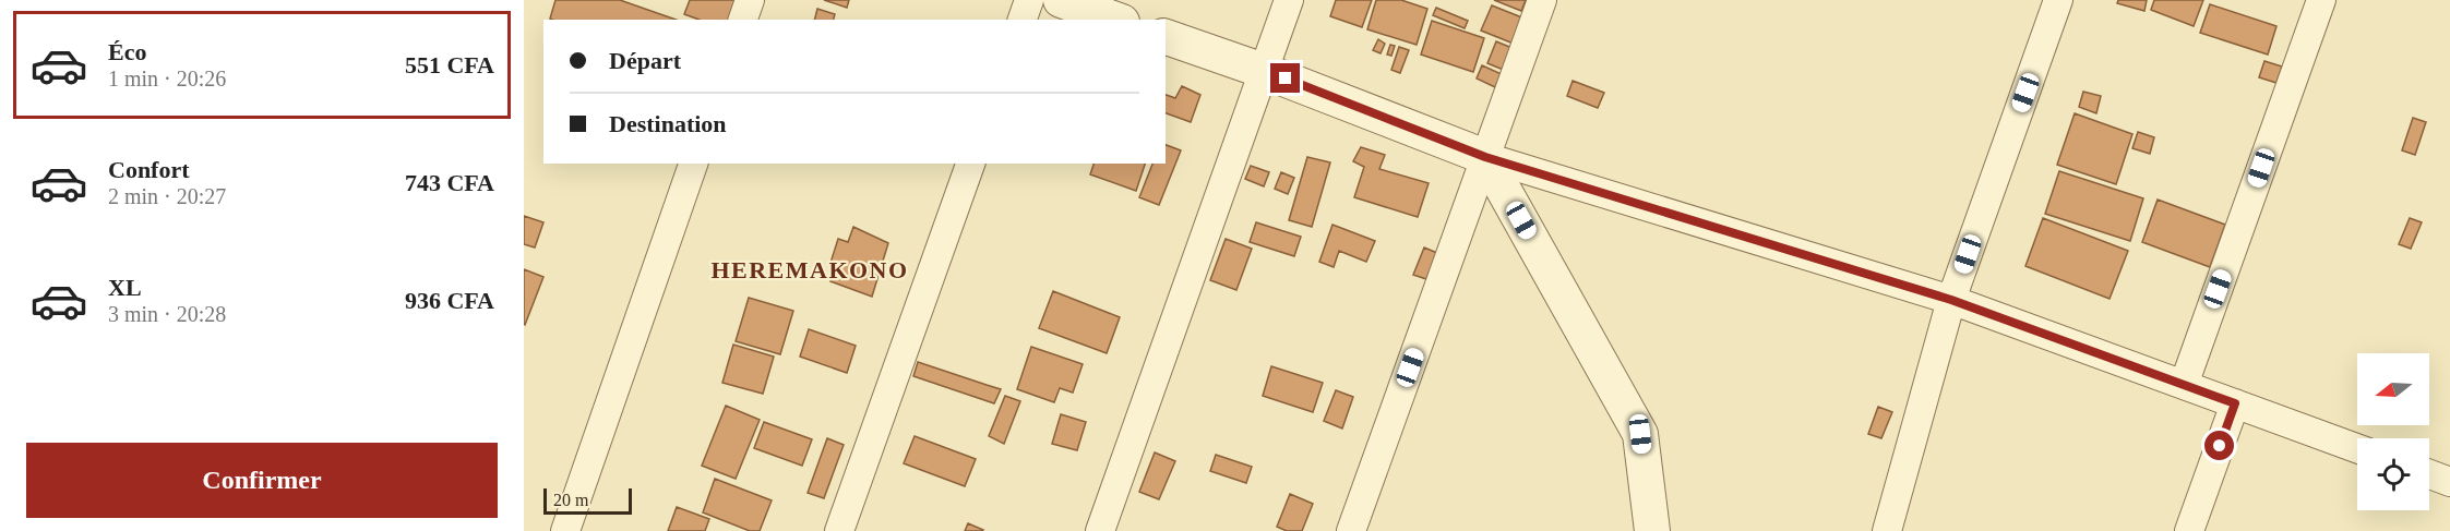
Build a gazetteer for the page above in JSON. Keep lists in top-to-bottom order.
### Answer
{
  "districts": ["HEREMAKONO"],
  "scale_bar": "20 m",
  "north": "left",
  "page": {
    "list": [
      {
        "name": "Éco",
        "note": "1 min · 20:26",
        "value": "551 CFA"
      },
      {
        "name": "Confort",
        "note": "2 min · 20:27",
        "value": "743 CFA"
      },
      {
        "name": "XL",
        "note": "3 min · 20:28",
        "value": "936 CFA"
      }
    ],
    "banner": ["Départ", "Destination"],
    "buttons": "Confirmer",
    "scale": "20 m"
  }
}
